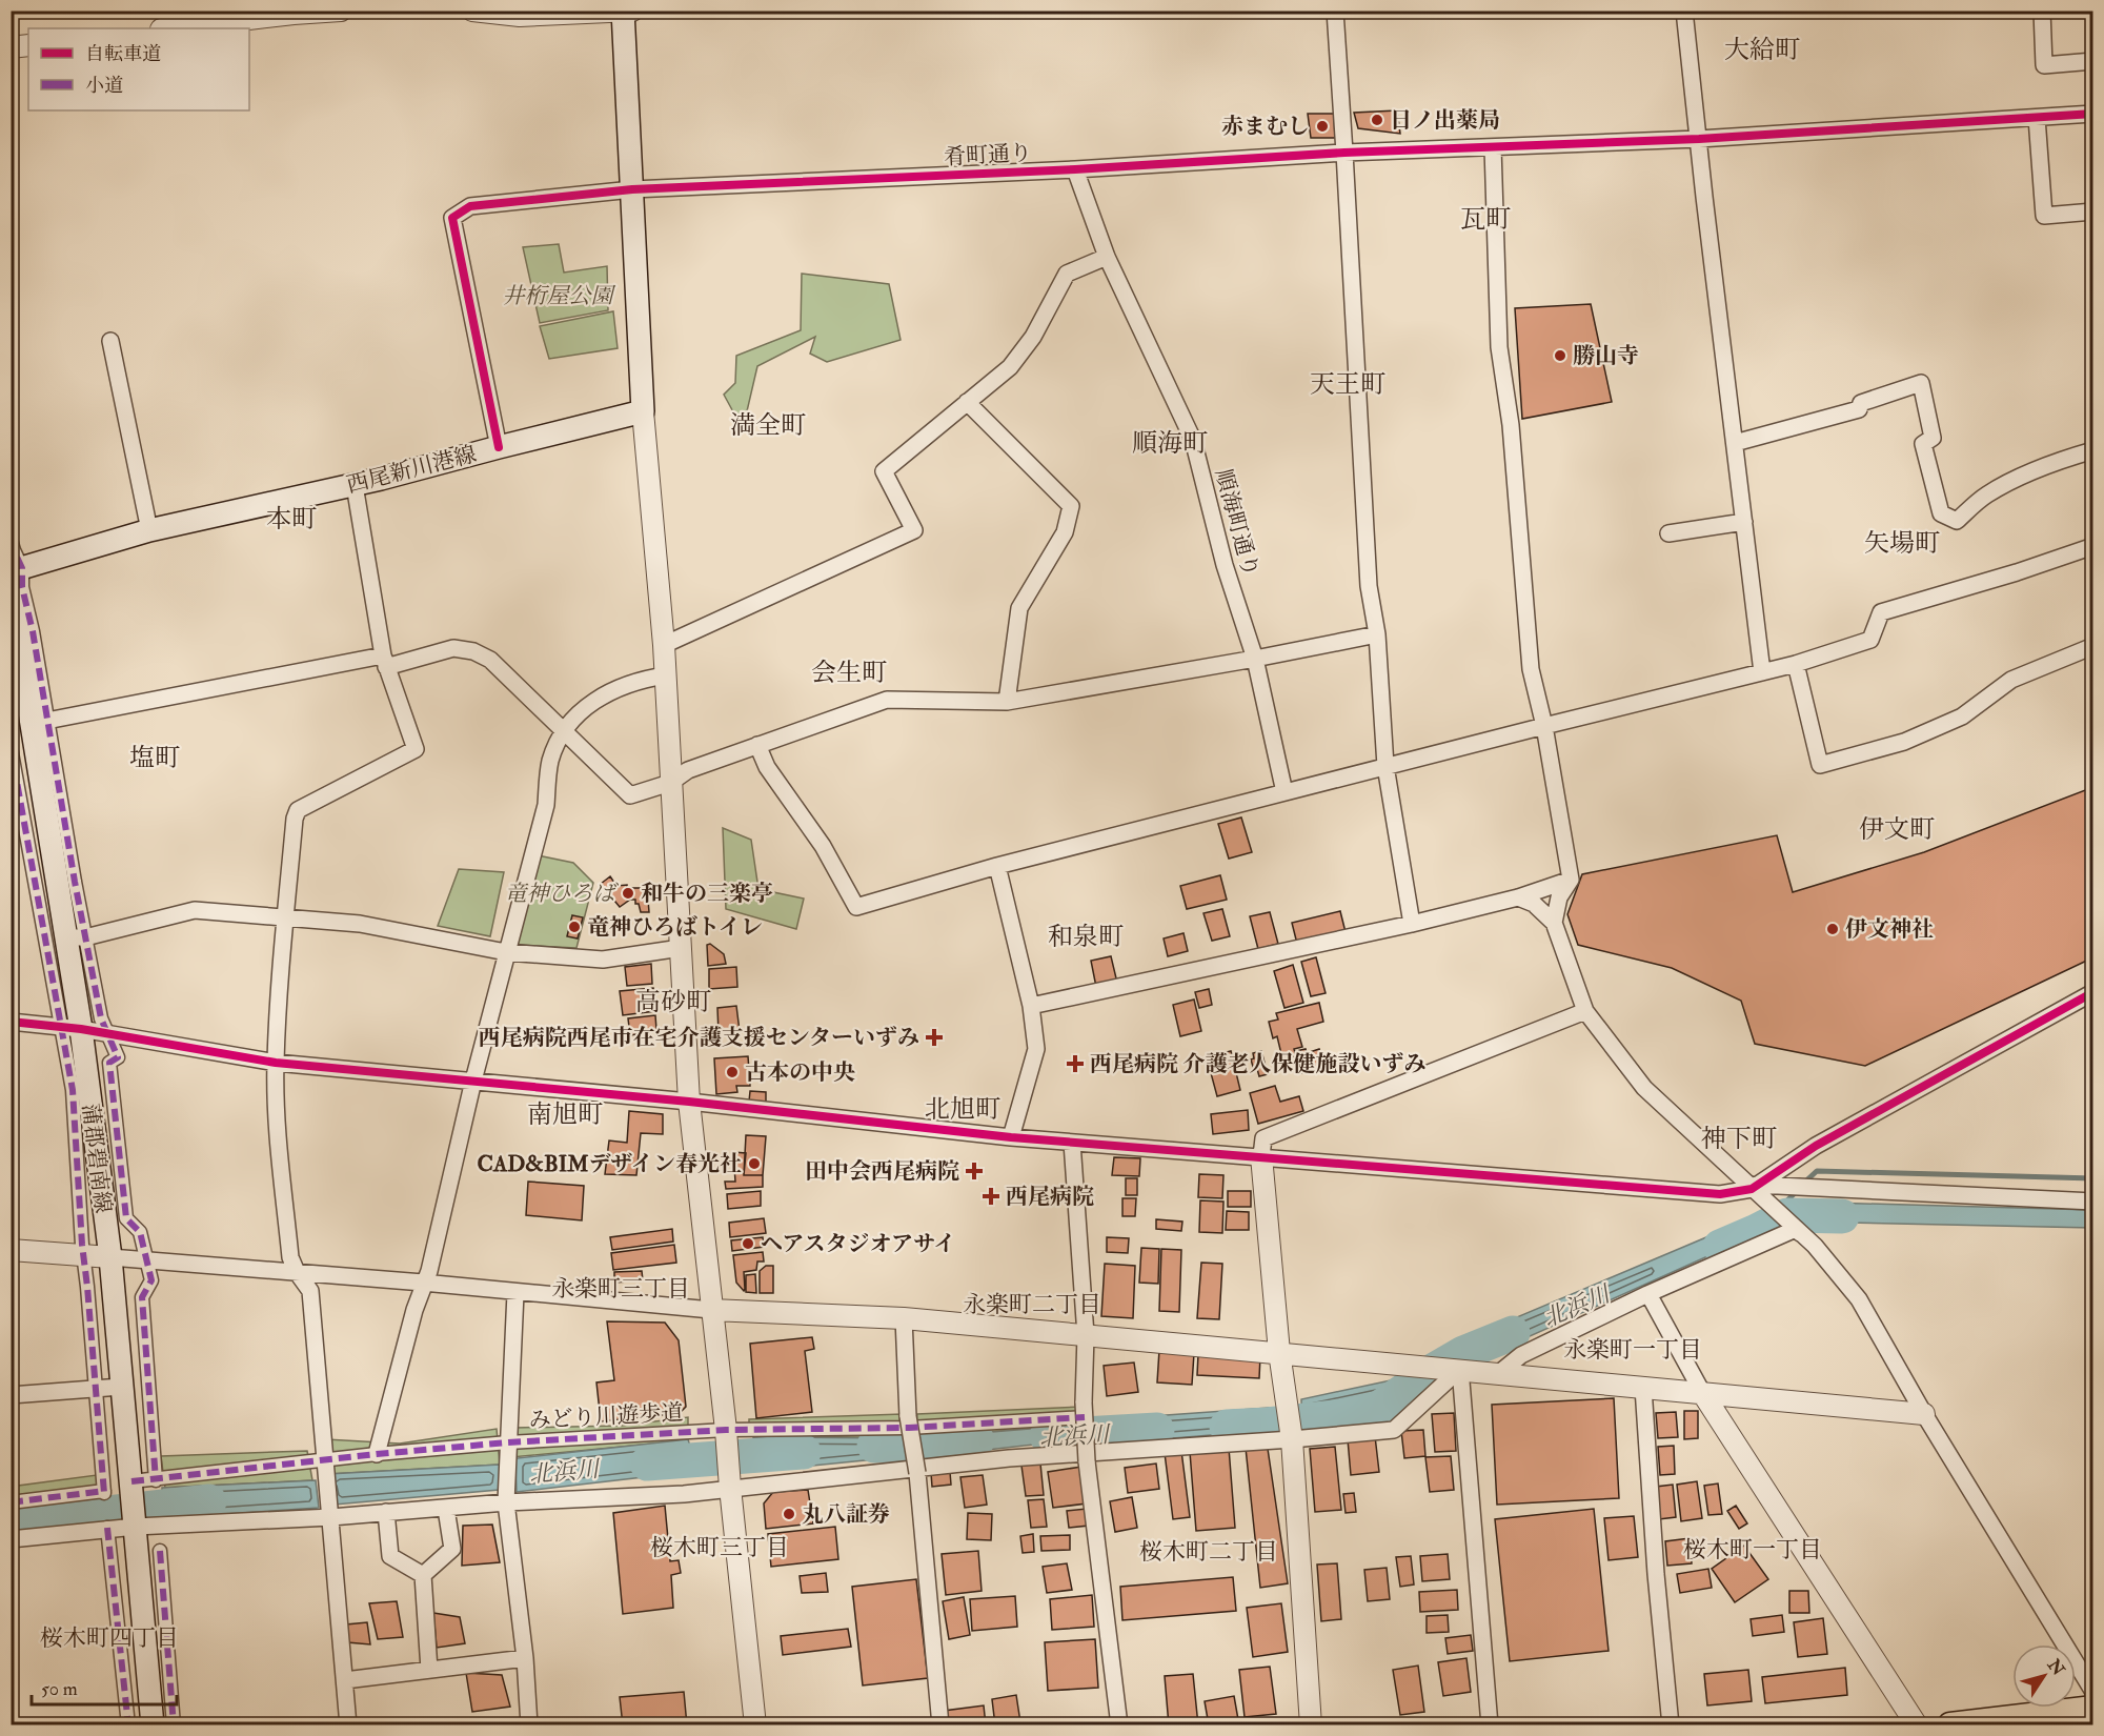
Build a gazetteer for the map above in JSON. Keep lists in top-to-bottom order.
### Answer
{
  "streets": {
    "main road": ["西尾新川港線", "蒲郡碧南線"],
    "street": ["肴町通り", "順海町通り", "みどり川遊歩道"]
  },
  "crossings": [
    ["肴町通り", "西尾新川港線"],
    ["肴町通り", "順海町通り"],
    ["蒲郡碧南線", "みどり川遊歩道"]
  ],
  "districts": [
    "大給町",
    "瓦町",
    "天王町",
    "満全町",
    "順海町",
    "本町",
    "矢場町",
    "会生町",
    "塩町",
    "伊文町",
    "和泉町",
    "高砂町",
    "北旭町",
    "南旭町",
    "神下町",
    "永楽町三丁目",
    "永楽町二丁目",
    "永楽町一丁目",
    "桜木町三丁目",
    "桜木町一丁目",
    "桜木町二丁目",
    "桜木町四丁目"
  ],
  "water": ["北浜川"],
  "parks": ["井桁屋公園", "竜神ひろば"],
  "places": {
    "other": [
      "日ノ出薬局",
      "赤まむし",
      "勝山寺",
      "和牛の三楽亭",
      "竜神ひろばトイレ",
      "伊文神社",
      "古本の中央",
      "CAD&BIMデザイン春光社",
      "ヘアスタジオアサイ",
      "丸八証券"
    ],
    "health": [
      "西尾病院西尾市在宅介護支援センターいずみ",
      "西尾病院 介護老人保健施設いずみ",
      "田中会西尾病院",
      "西尾病院"
    ]
  },
  "legend": ["自転車道", "小道"],
  "scale_bar": "50 m",
  "north": "top right"
}
